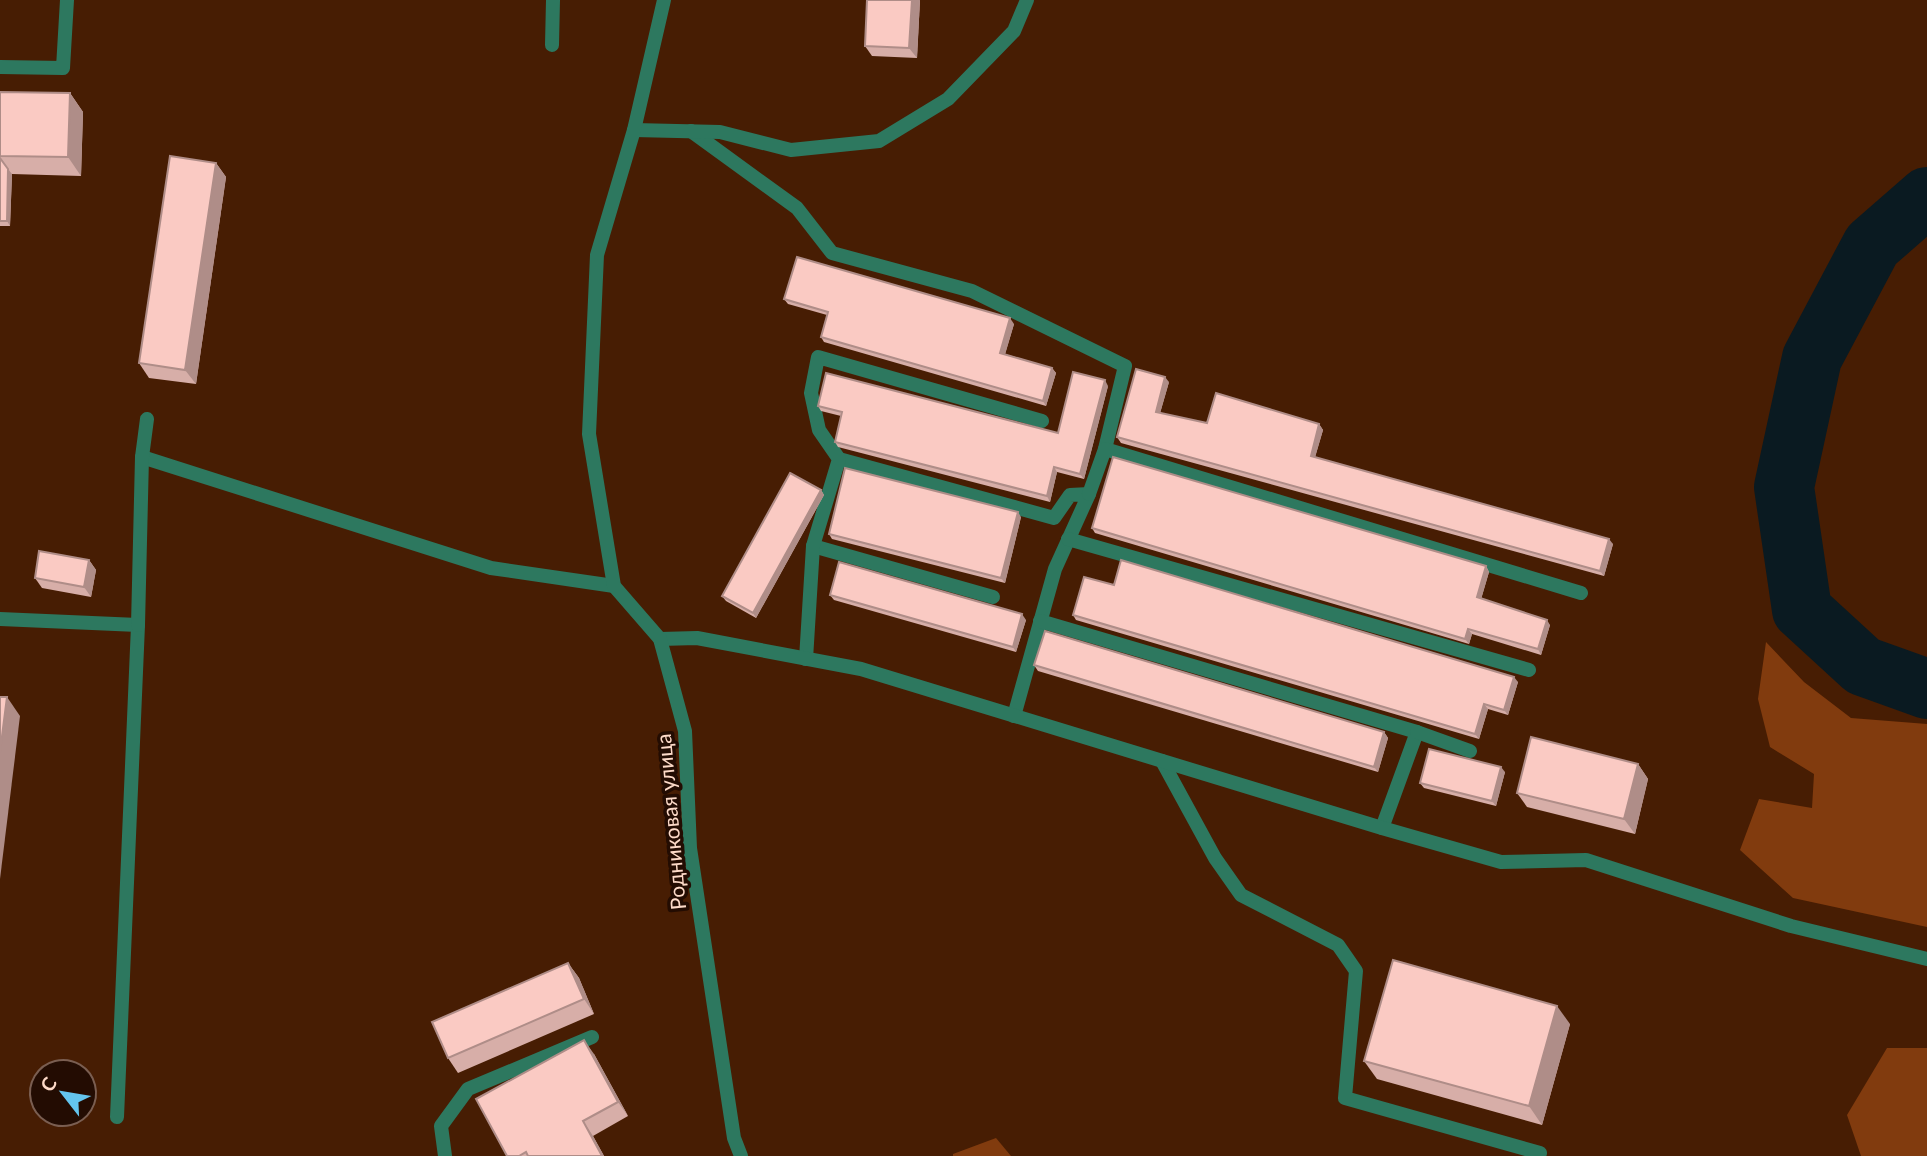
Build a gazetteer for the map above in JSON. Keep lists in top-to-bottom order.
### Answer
{
  "streets": {
    "street": ["Родниковая улица"]
  },
  "north": "top left"
}
